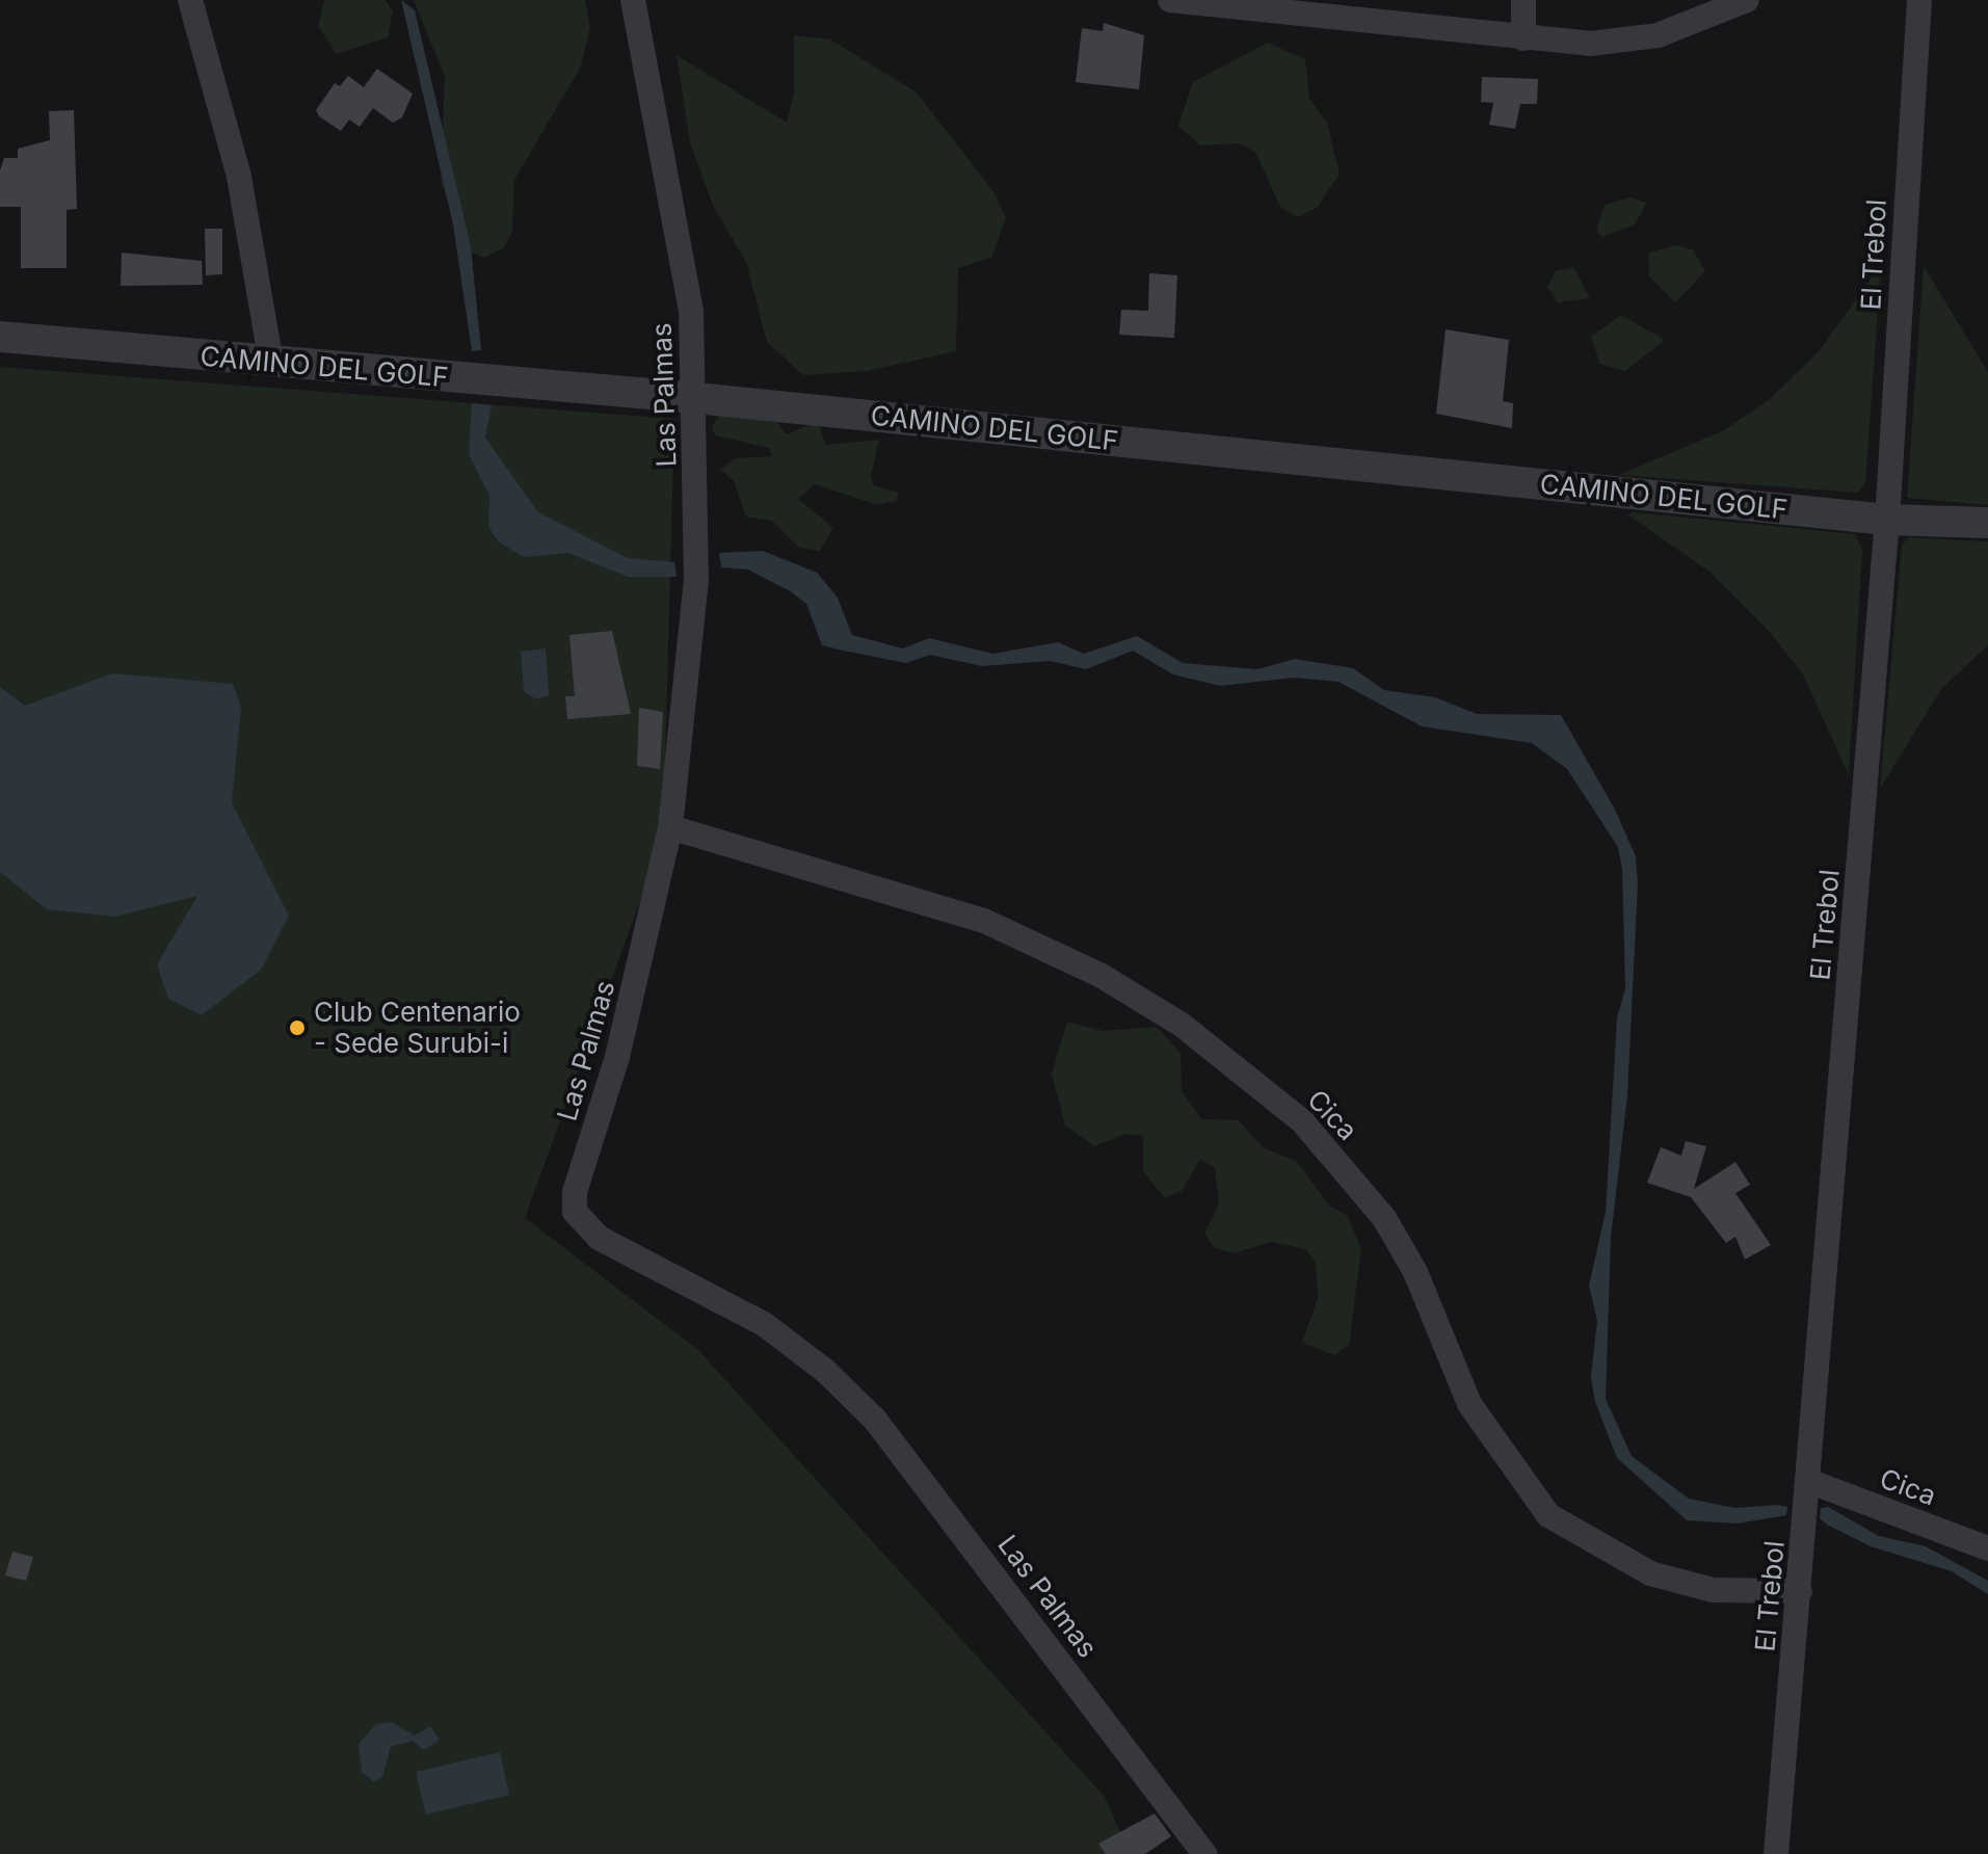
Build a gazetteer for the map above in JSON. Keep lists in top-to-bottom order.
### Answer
{
  "streets": {
    "street": [
      "El Trebol",
      "CAMINO DEL GOLF",
      "Las Palmas",
      "Cica"
    ]
  },
  "crossings": [
    ["El Trebol", "CAMINO DEL GOLF"],
    ["El Trebol", "Cica"],
    ["CAMINO DEL GOLF", "Las Palmas"],
    ["Las Palmas", "Cica"]
  ],
  "places": ["Club Centenario - Sede Surubi-i"]
}
